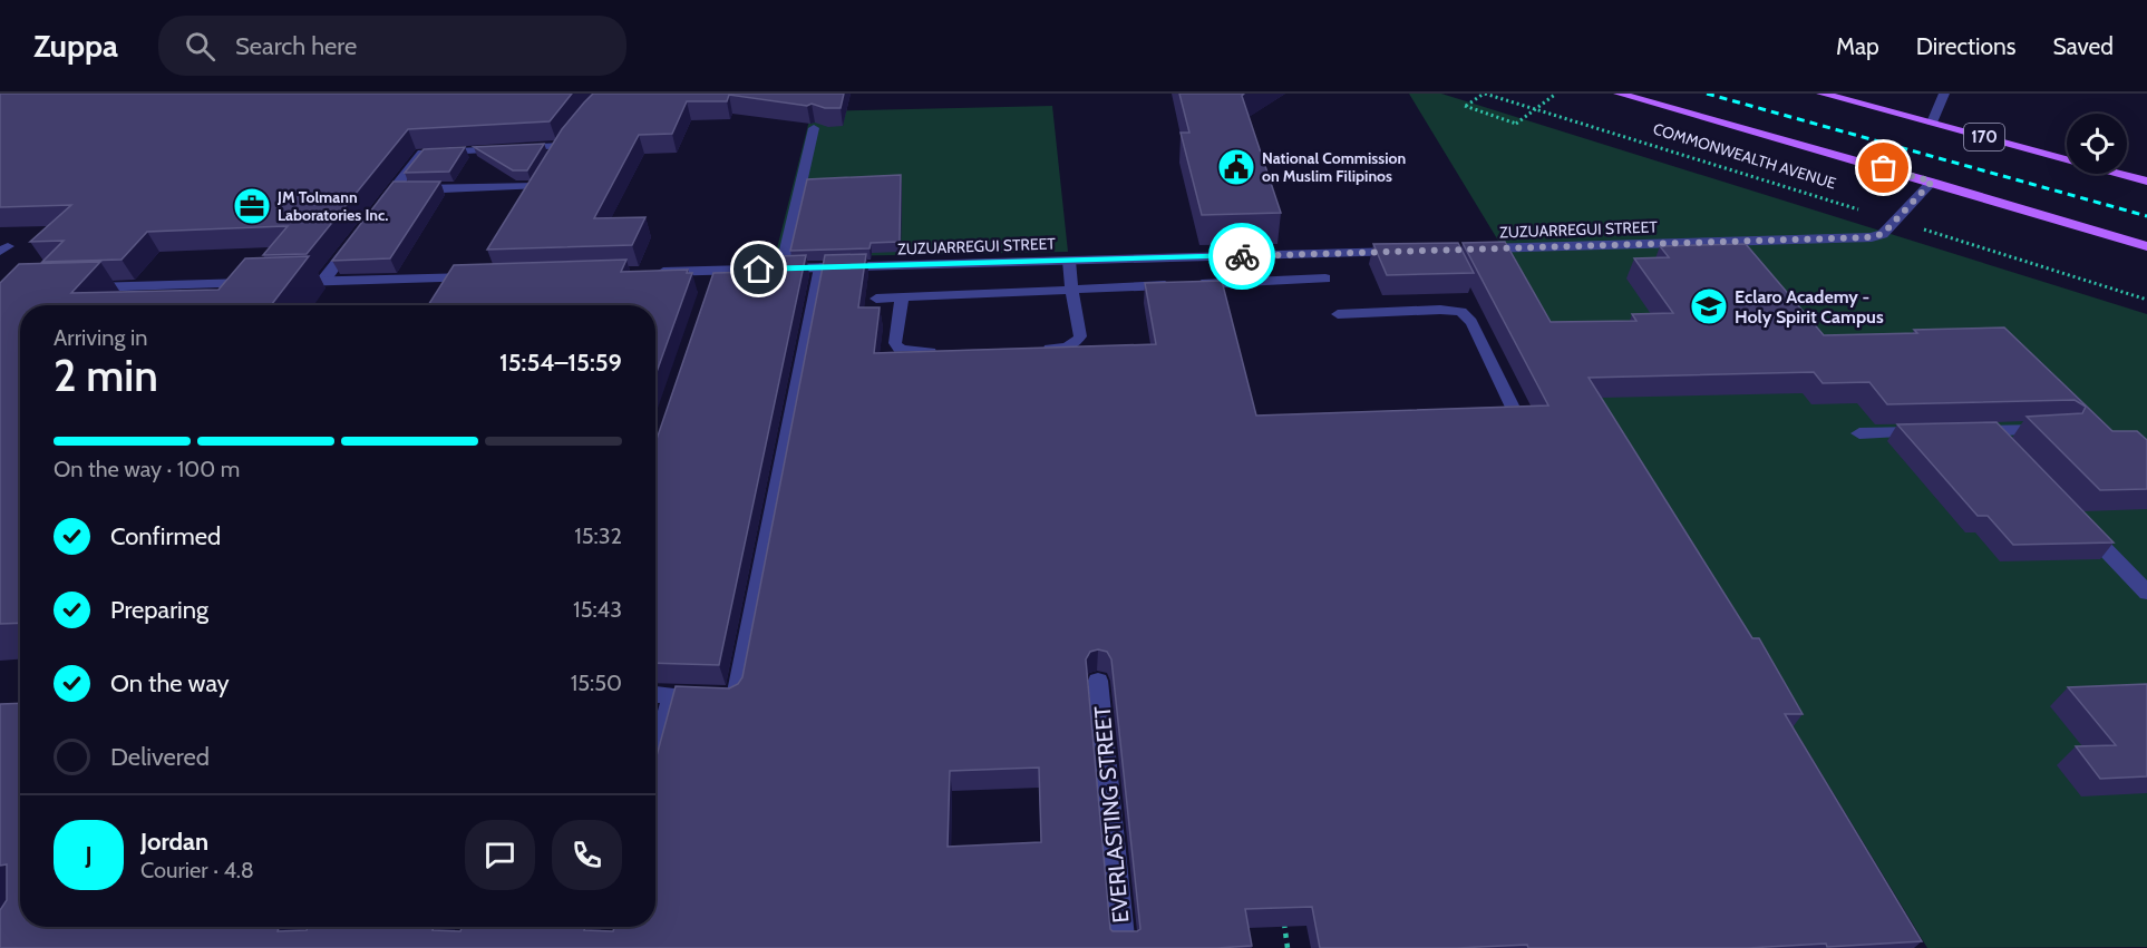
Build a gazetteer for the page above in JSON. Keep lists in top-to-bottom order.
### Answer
{
  "streets": {
    "main road": ["170", "COMMONWEALTH AVENUE"],
    "street": ["ZUZUARREGUI STREET", "EVERLASTING STREET"]
  },
  "crossings": [
    ["COMMONWEALTH AVENUE", "ZUZUARREGUI STREET"]
  ],
  "places": {
    "public building": ["National Commission on Muslim Filipinos"],
    "office": ["JM Tolmann Laboratories Inc."],
    "school or university": ["Eclaro Academy - Holy Spirit Campus"]
  },
  "page": {
    "header": "Zuppa",
    "search": "Search here",
    "nav": ["Map", "Directions", "Saved"],
    "heading": ["2 min", "Arriving in", "15:54–15:59"],
    "panel": ["Jordan", "Courier · 4.8"],
    "bar": "On the way · 100 m",
    "list": [
      ["Confirmed", "15:32"],
      ["Preparing", "15:43"],
      ["On the way", "15:50"],
      "Delivered"
    ],
    "round": "J"
  }
}
